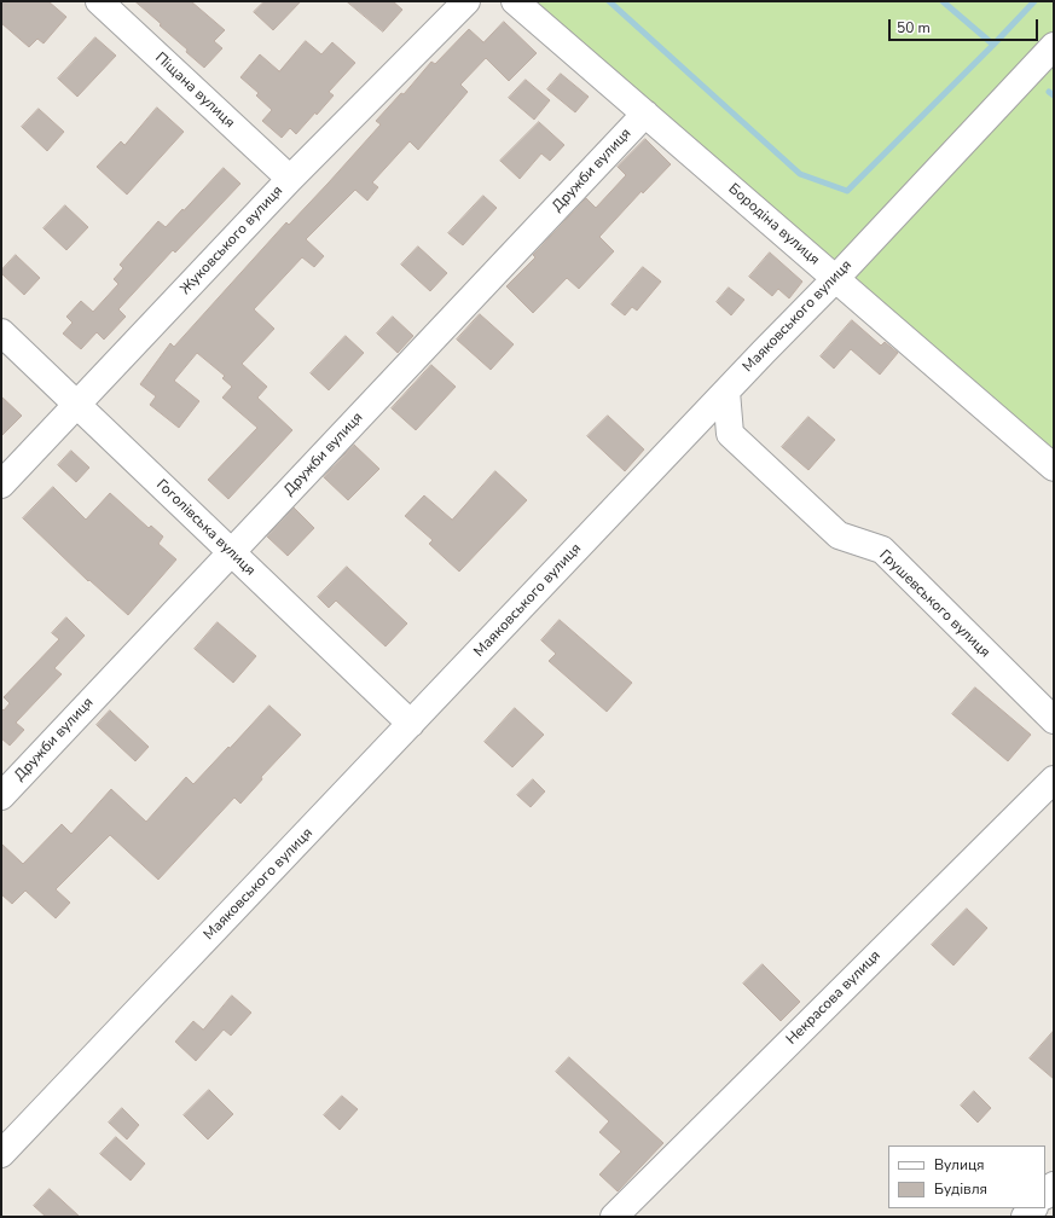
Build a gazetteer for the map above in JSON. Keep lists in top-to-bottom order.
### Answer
{
  "streets": {
    "street": [
      "Піщана вулиця",
      "Дружби вулиця",
      "Бородіна вулиця",
      "Жуковського вулиця",
      "Маяковського вулиця",
      "Гоголівська вулиця",
      "Грушевського вулиця",
      "Некрасова вулиця"
    ]
  },
  "crossings": [
    ["Піщана вулиця", "Жуковського вулиця"],
    ["Дружби вулиця", "Бородіна вулиця"],
    ["Дружби вулиця", "Гоголівська вулиця"],
    ["Бородіна вулиця", "Маяковського вулиця"],
    ["Жуковського вулиця", "Гоголівська вулиця"],
    ["Маяковського вулиця", "Гоголівська вулиця"],
    ["Маяковського вулиця", "Грушевського вулиця"]
  ],
  "legend": ["Вулиця", "Будівля"],
  "scale_bar": "50 m"
}
